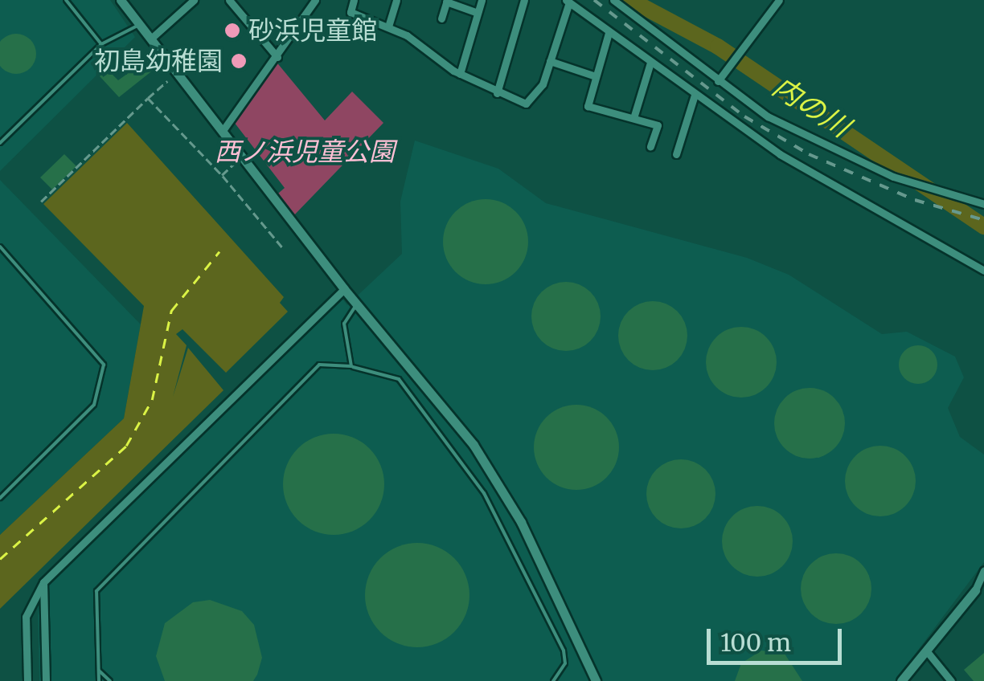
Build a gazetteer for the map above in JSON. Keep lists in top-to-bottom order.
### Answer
{
  "water": ["内の川"],
  "parks": ["西ノ浜児童公園"],
  "places": ["砂浜児童館", "初島幼稚園"],
  "scale_bar": "100 m"
}
